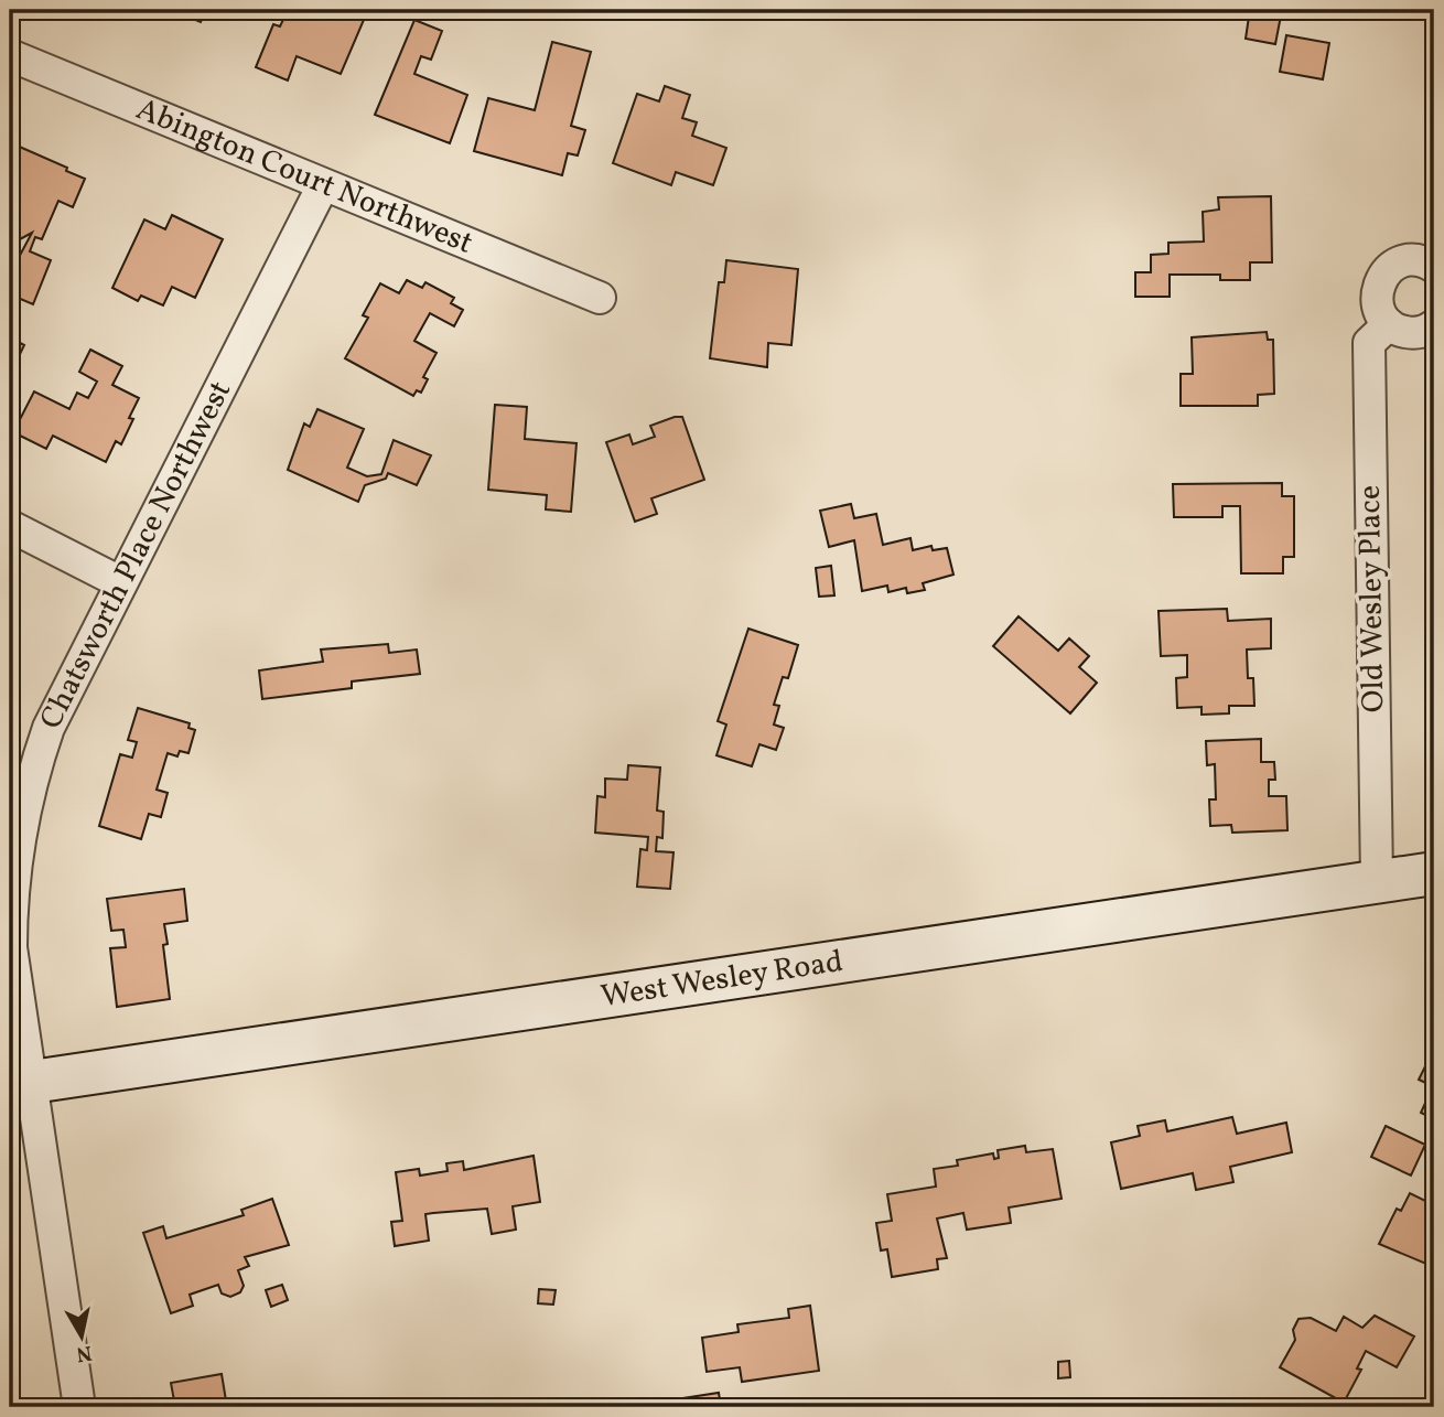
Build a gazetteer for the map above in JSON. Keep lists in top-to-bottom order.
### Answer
{
  "streets": {
    "street": [
      "Abington Court Northwest",
      "Chatsworth Place Northwest",
      "Old Wesley Place",
      "West Wesley Road"
    ]
  },
  "crossings": [
    ["Abington Court Northwest", "Chatsworth Place Northwest"],
    ["Chatsworth Place Northwest", "West Wesley Road"],
    ["Old Wesley Place", "West Wesley Road"]
  ],
  "north": "bottom"
}
